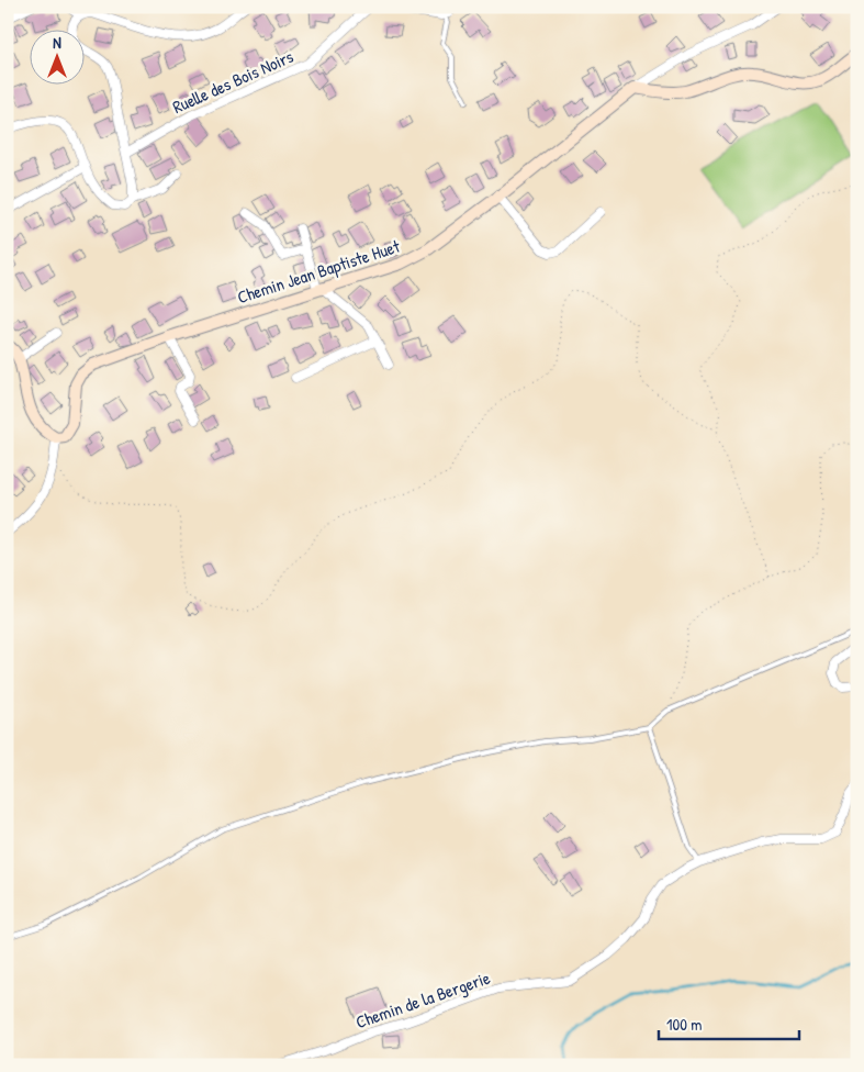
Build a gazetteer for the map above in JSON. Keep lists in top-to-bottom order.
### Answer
{
  "streets": {
    "street": ["Ruelle des Bois Noirs", "Chemin Jean Baptiste Huet", "Chemin de la Bergerie"]
  },
  "scale_bar": "100 m",
  "north": "top"
}
